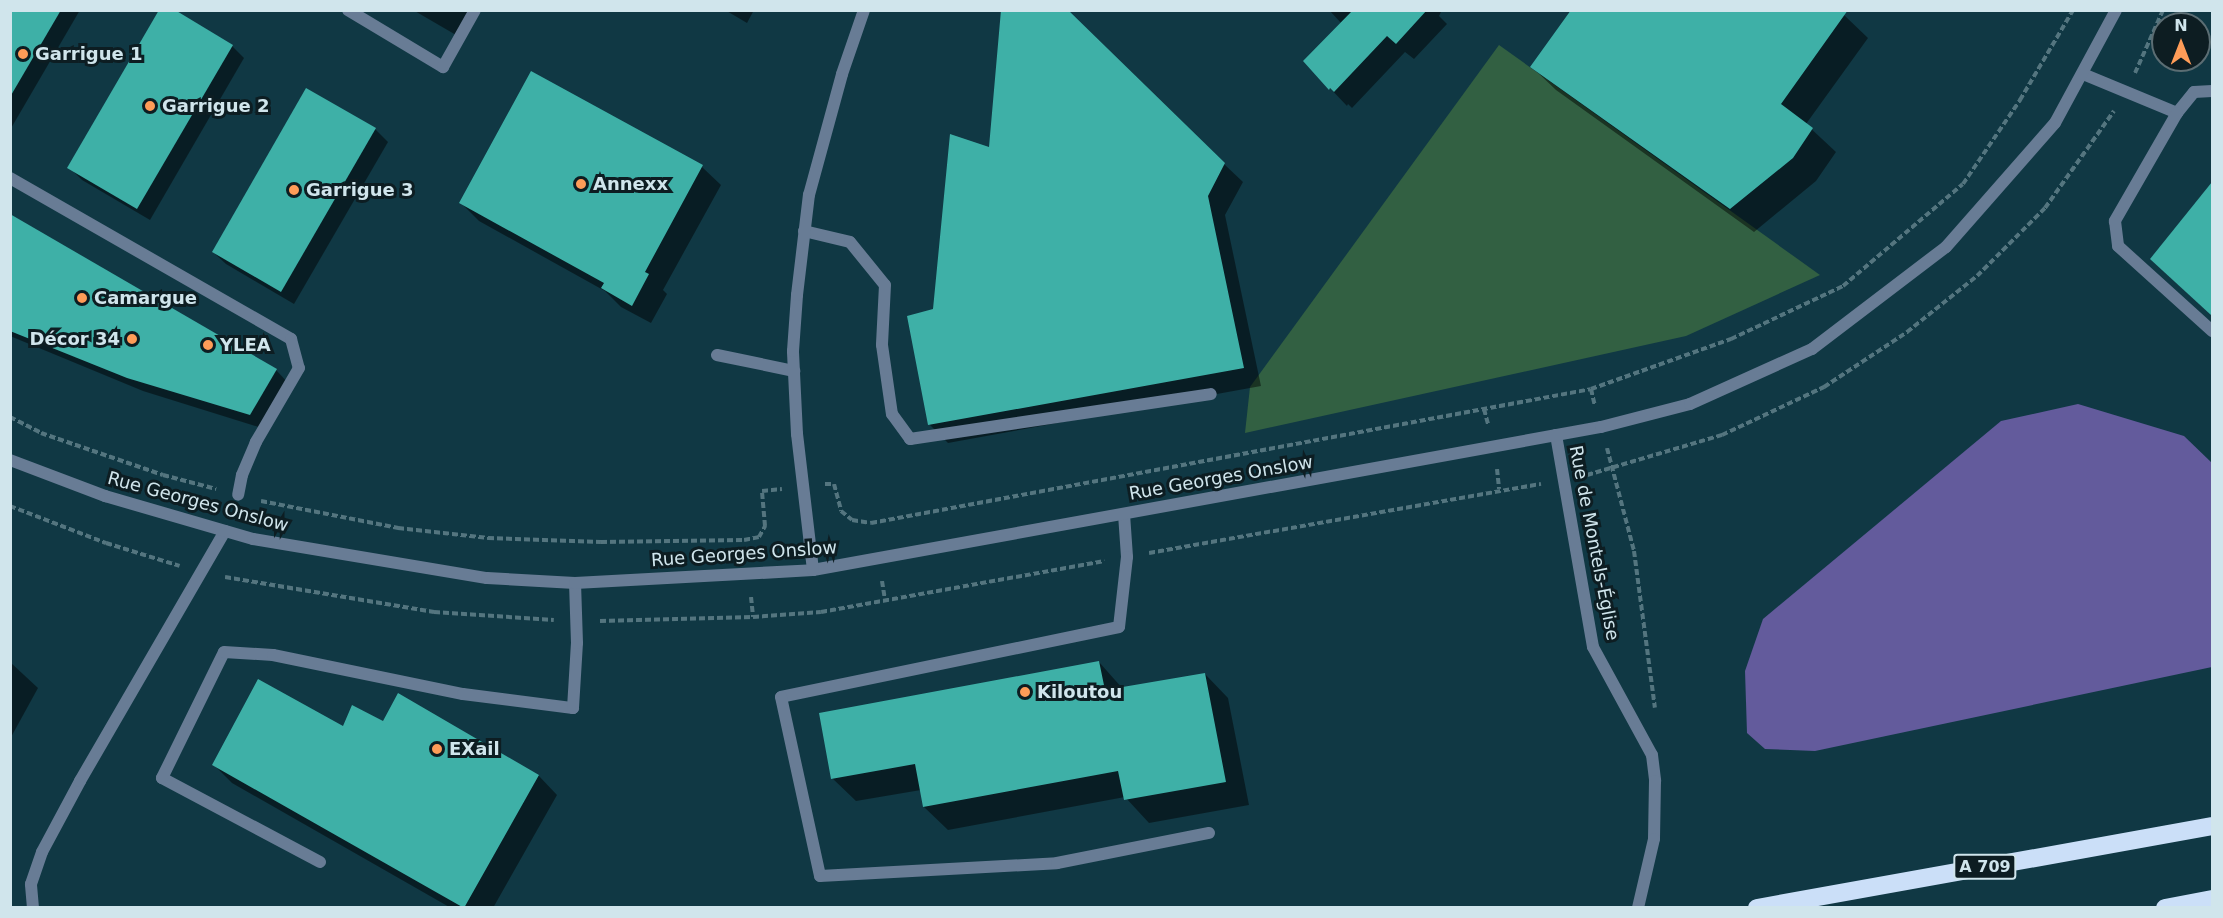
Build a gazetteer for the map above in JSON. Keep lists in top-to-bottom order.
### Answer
{
  "streets": {
    "highway": ["A 709"],
    "street": ["Rue Georges Onslow", "Rue de Montels-Église"]
  },
  "crossings": [
    ["Rue Georges Onslow", "Rue de Montels-Église"]
  ],
  "places": [
    "Garrigue 1",
    "Garrigue 2",
    "Annexx",
    "Garrigue 3",
    "Camargue",
    "Décor 34",
    "YLEA",
    "Kiloutou",
    "EXail"
  ],
  "north": "top"
}
